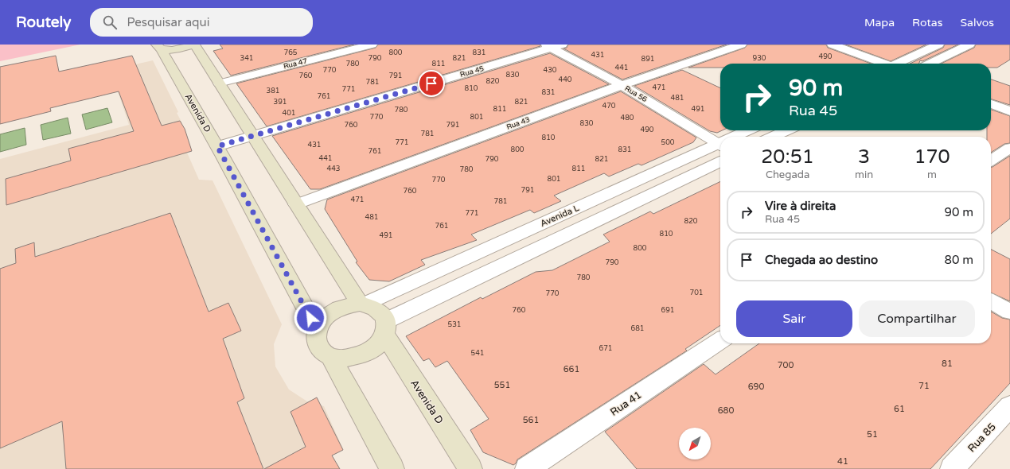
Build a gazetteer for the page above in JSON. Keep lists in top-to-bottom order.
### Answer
{
  "streets": {
    "main road": ["Avenida D"],
    "street": [
      "Rua 47",
      "Rua 45",
      "Rua 56",
      "Rua 43",
      "Avenida L",
      "Rua 41",
      "Rua 85"
    ]
  },
  "crossings": [
    ["Rua 45", "Rua 56"],
    ["Rua 45", "Avenida D"],
    ["Rua 56", "Rua 43"],
    ["Avenida D", "Avenida L"]
  ],
  "house_numbers": [
    "765",
    "800",
    "831",
    "431",
    "490",
    "341",
    "790",
    "821",
    "930",
    "891",
    "780",
    "811",
    "441",
    "770",
    "430",
    "830",
    "760",
    "791",
    "440",
    "820",
    "781",
    "471",
    "810",
    "771",
    "381",
    "831",
    "761",
    "481",
    "391",
    "821",
    "470",
    "811",
    "491",
    "780",
    "401",
    "770",
    "801",
    "480",
    "830",
    "760",
    "791",
    "490",
    "781",
    "810",
    "771",
    "500",
    "431",
    "800",
    "831",
    "761",
    "441",
    "790",
    "821",
    "443",
    "811",
    "780",
    "801",
    "770",
    "791",
    "760",
    "471",
    "781",
    "771",
    "481",
    "820",
    "761",
    "810",
    "491",
    "800",
    "790",
    "780",
    "701",
    "770",
    "760",
    "691",
    "531",
    "681",
    "671",
    "541",
    "81",
    "700",
    "661",
    "551",
    "71",
    "690",
    "61",
    "680",
    "561",
    "51",
    "41"
  ],
  "north": "bottom left",
  "page": {
    "header": "Routely",
    "search": "Pesquisar aqui",
    "nav": ["Mapa", "Rotas", "Salvos"],
    "turn": ["90 m", "Rua 45"],
    "eta": [
      "20:51",
      "Chegada",
      "3",
      "min",
      "170",
      "m"
    ],
    "list": [
      {
        "name": "Vire à direita",
        "note": "Rua 45",
        "value": "90 m"
      },
      {
        "name": "Chegada ao destino",
        "value": "80 m"
      }
    ],
    "buttons": ["Sair", "Compartilhar"]
  }
}
